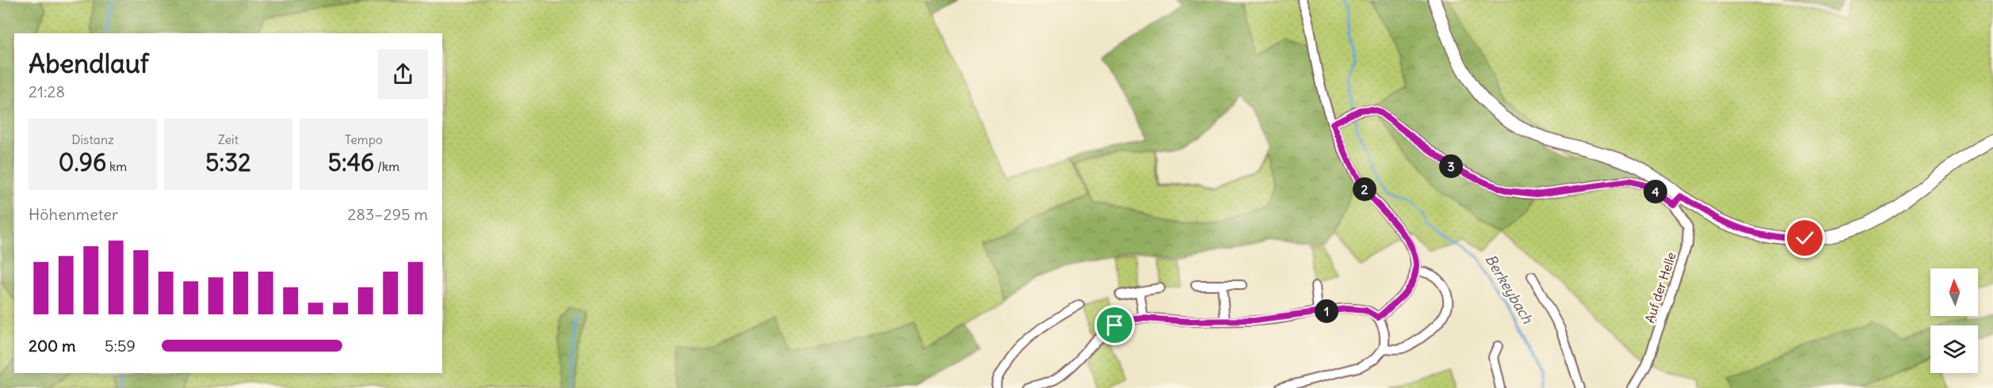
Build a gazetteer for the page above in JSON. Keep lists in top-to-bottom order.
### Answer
{
  "streets": {
    "street": ["Auf der Helle"]
  },
  "water": ["Berkeybach"],
  "north": "top",
  "page": {
    "heading": ["Abendlauf", "21:28"],
    "stats": [
      ["Distanz", "0.96 km"],
      ["Zeit", "5:32"],
      ["Tempo", "5:46 /km"]
    ],
    "pins": [
      "3",
      "2",
      "4",
      "1"
    ],
    "chart": ["Höhenmeter", "283–295 m"],
    "list": [
      {
        "name": "200 m",
        "note": "5:59"
      }
    ]
  }
}
